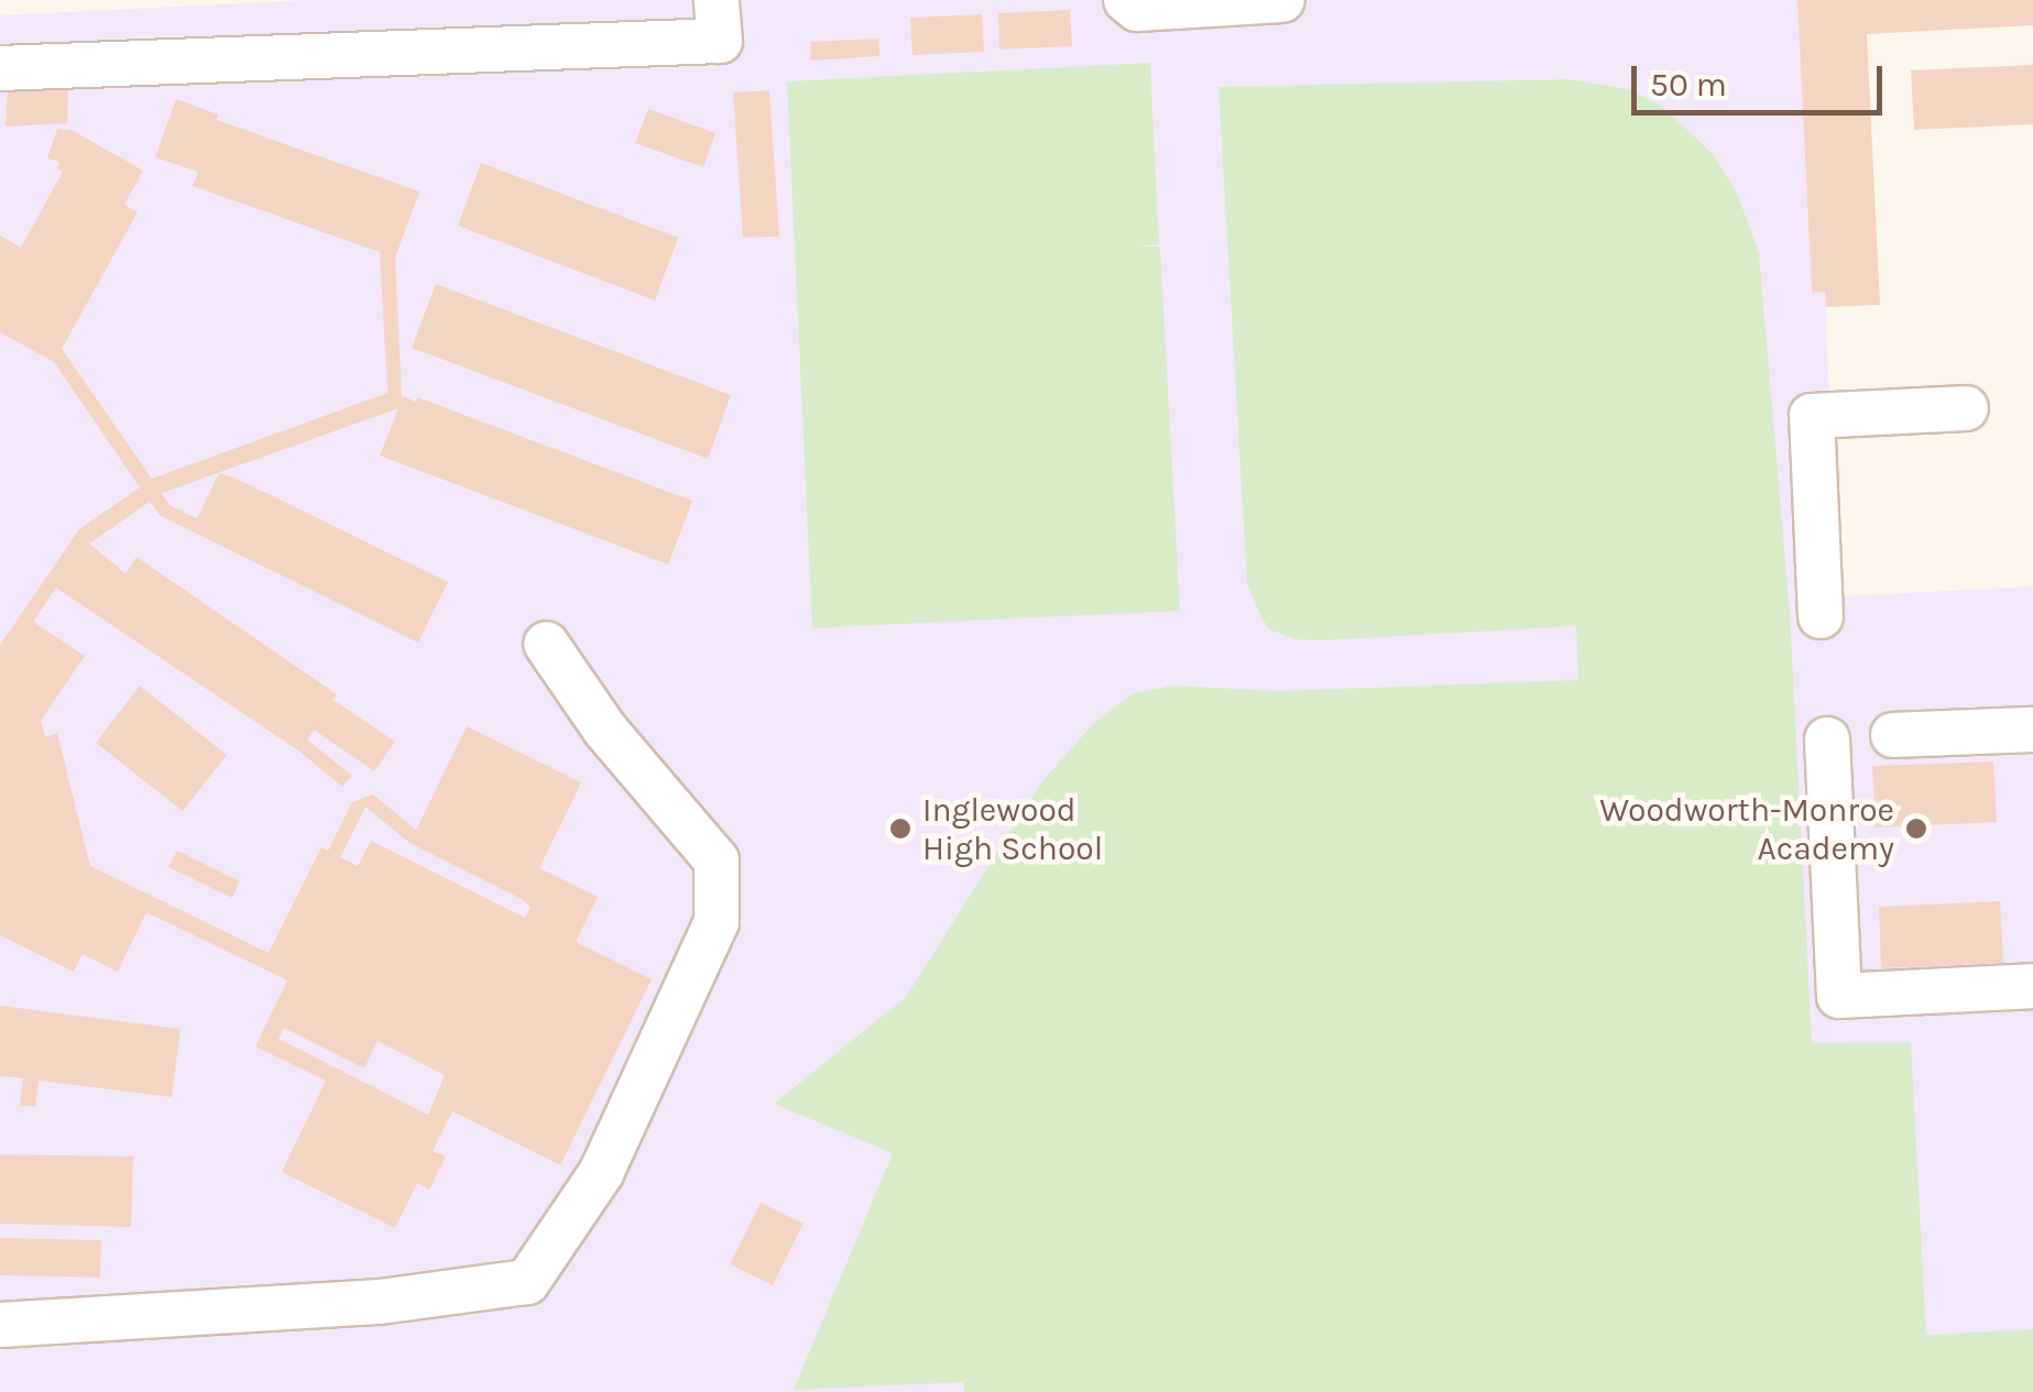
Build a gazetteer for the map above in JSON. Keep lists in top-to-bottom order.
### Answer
{
  "places": ["Inglewood High School", "Woodworth-Monroe Academy"],
  "scale_bar": "50 m"
}
